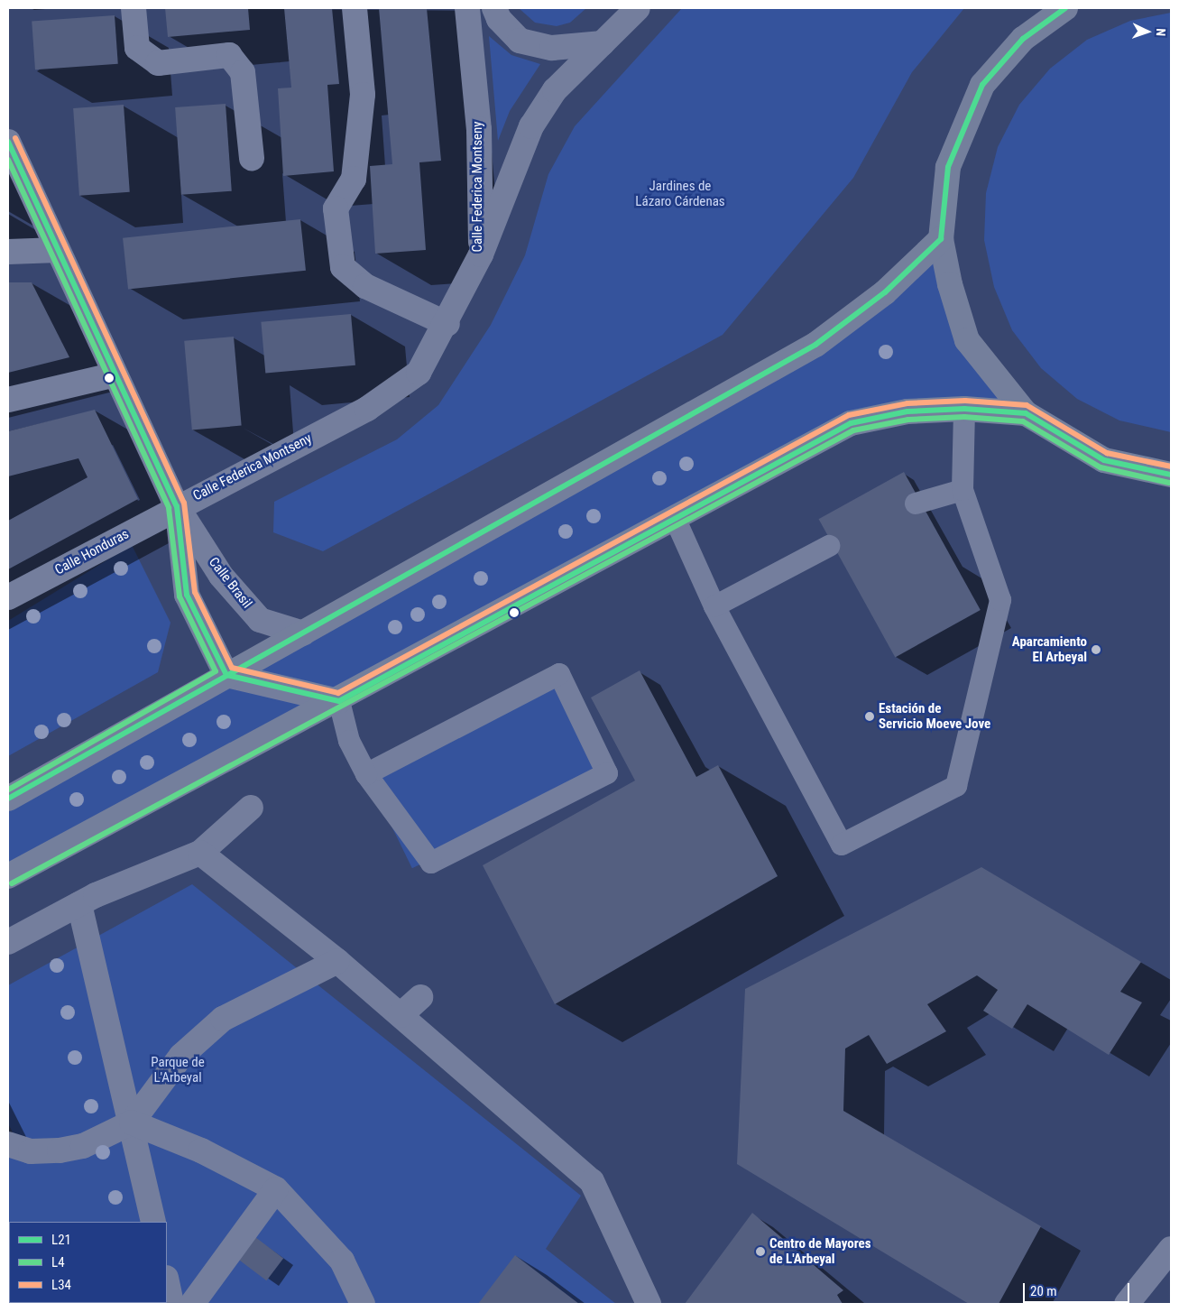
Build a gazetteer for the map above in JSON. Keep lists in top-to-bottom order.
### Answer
{
  "streets": {
    "street": ["Calle Federica Montseny", "Calle Honduras", "Calle Brasil"]
  },
  "crossings": [
    ["Calle Federica Montseny", "Calle Honduras"],
    ["Calle Federica Montseny", "Calle Brasil"],
    ["Calle Honduras", "Calle Brasil"]
  ],
  "parks": ["Jardines de Lázaro Cárdenas", "Parque de L'Arbeyal"],
  "places": ["Aparcamiento El Arbeyal", "Estación de Servicio Moeve Jove", "Centro de Mayores de L'Arbeyal"],
  "lines": ["transit line L21", "transit line L34", "transit line L4"],
  "legend": ["L21", "L4", "L34"],
  "scale_bar": "20 m",
  "north": "right"
}
